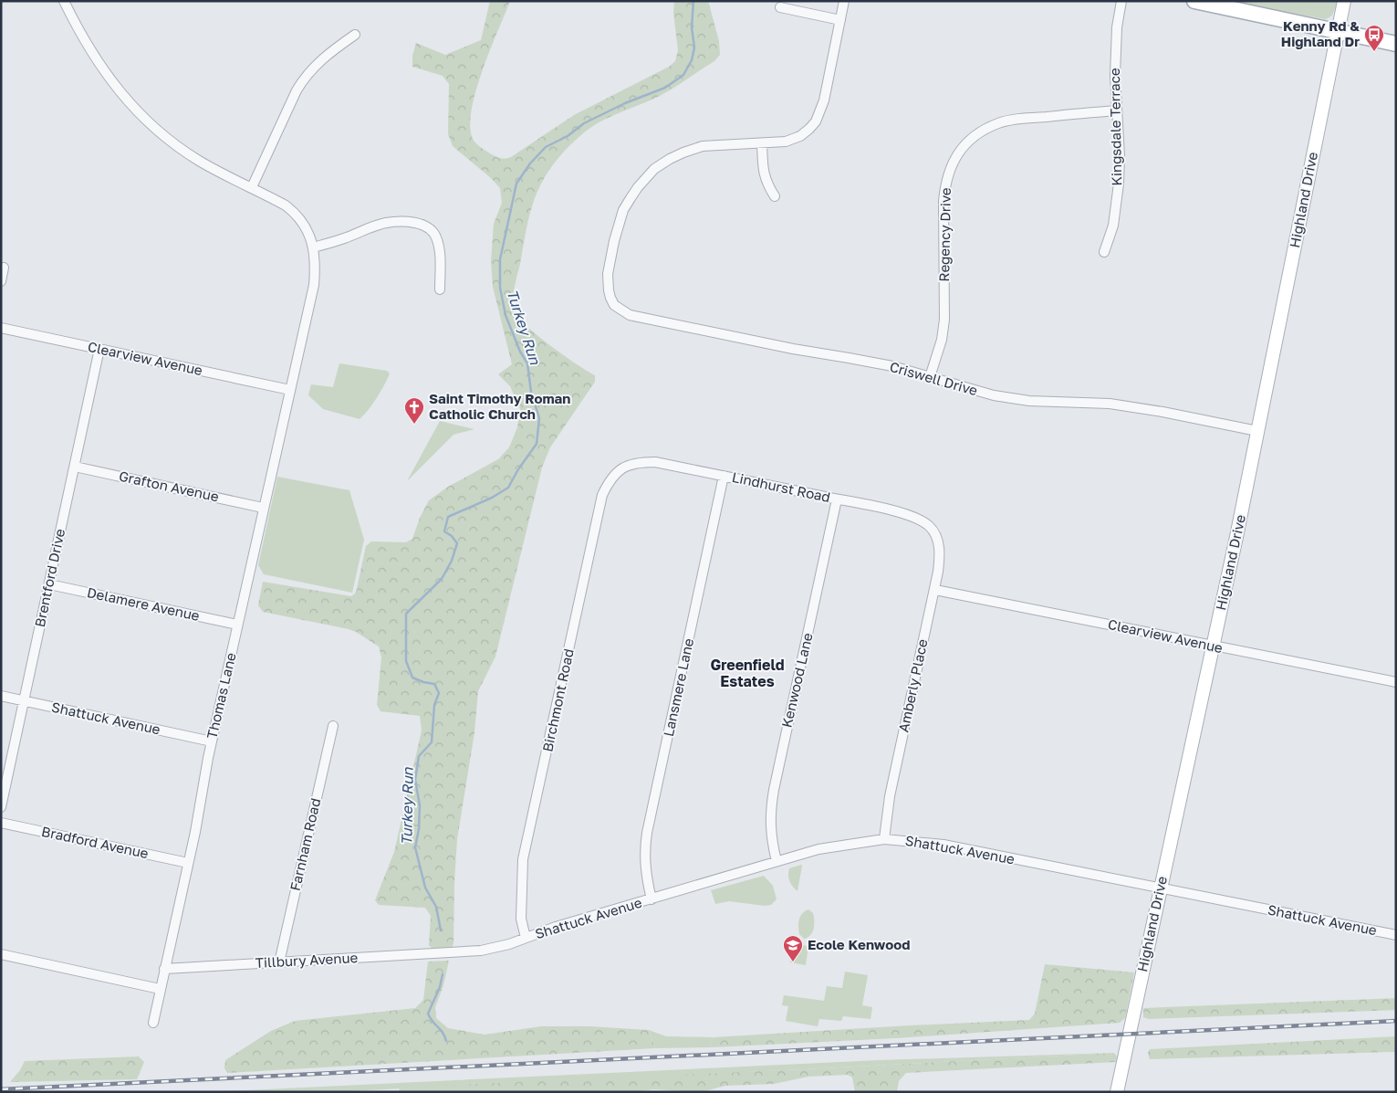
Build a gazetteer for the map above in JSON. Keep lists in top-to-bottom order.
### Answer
{
  "streets": {
    "street": [
      "Kingsdale Terrace",
      "Highland Drive",
      "Regency Drive",
      "Clearview Avenue",
      "Criswell Drive",
      "Grafton Avenue",
      "Lindhurst Road",
      "Brentford Drive",
      "Delamere Avenue",
      "Kenwood Lane",
      "Amberly Place",
      "Lansmere Lane",
      "Thomas Lane",
      "Birchmont Road",
      "Shattuck Avenue",
      "Bradford Avenue",
      "Farnham Road",
      "Tillbury Avenue"
    ]
  },
  "crossings": [
    ["Kingsdale Terrace", "Regency Drive"],
    ["Highland Drive", "Clearview Avenue"],
    ["Highland Drive", "Criswell Drive"],
    ["Highland Drive", "Shattuck Avenue"],
    ["Regency Drive", "Criswell Drive"],
    ["Clearview Avenue", "Brentford Drive"],
    ["Clearview Avenue", "Amberly Place"],
    ["Clearview Avenue", "Thomas Lane"],
    ["Grafton Avenue", "Brentford Drive"],
    ["Grafton Avenue", "Thomas Lane"],
    ["Lindhurst Road", "Kenwood Lane"],
    ["Lindhurst Road", "Amberly Place"],
    ["Lindhurst Road", "Lansmere Lane"],
    ["Lindhurst Road", "Birchmont Road"],
    ["Brentford Drive", "Delamere Avenue"],
    ["Brentford Drive", "Shattuck Avenue"],
    ["Delamere Avenue", "Thomas Lane"],
    ["Kenwood Lane", "Shattuck Avenue"],
    ["Amberly Place", "Shattuck Avenue"],
    ["Lansmere Lane", "Shattuck Avenue"],
    ["Thomas Lane", "Shattuck Avenue"],
    ["Thomas Lane", "Bradford Avenue"],
    ["Thomas Lane", "Tillbury Avenue"],
    ["Birchmont Road", "Shattuck Avenue"],
    ["Shattuck Avenue", "Tillbury Avenue"],
    ["Farnham Road", "Tillbury Avenue"]
  ],
  "districts": ["Greenfield Estates"],
  "water": ["Turkey Run"],
  "places": {
    "bus stop": ["Kenny Rd & Highland Dr"],
    "church": ["Saint Timothy Roman Catholic Church"],
    "school or university": ["Ecole Kenwood"]
  }
}
